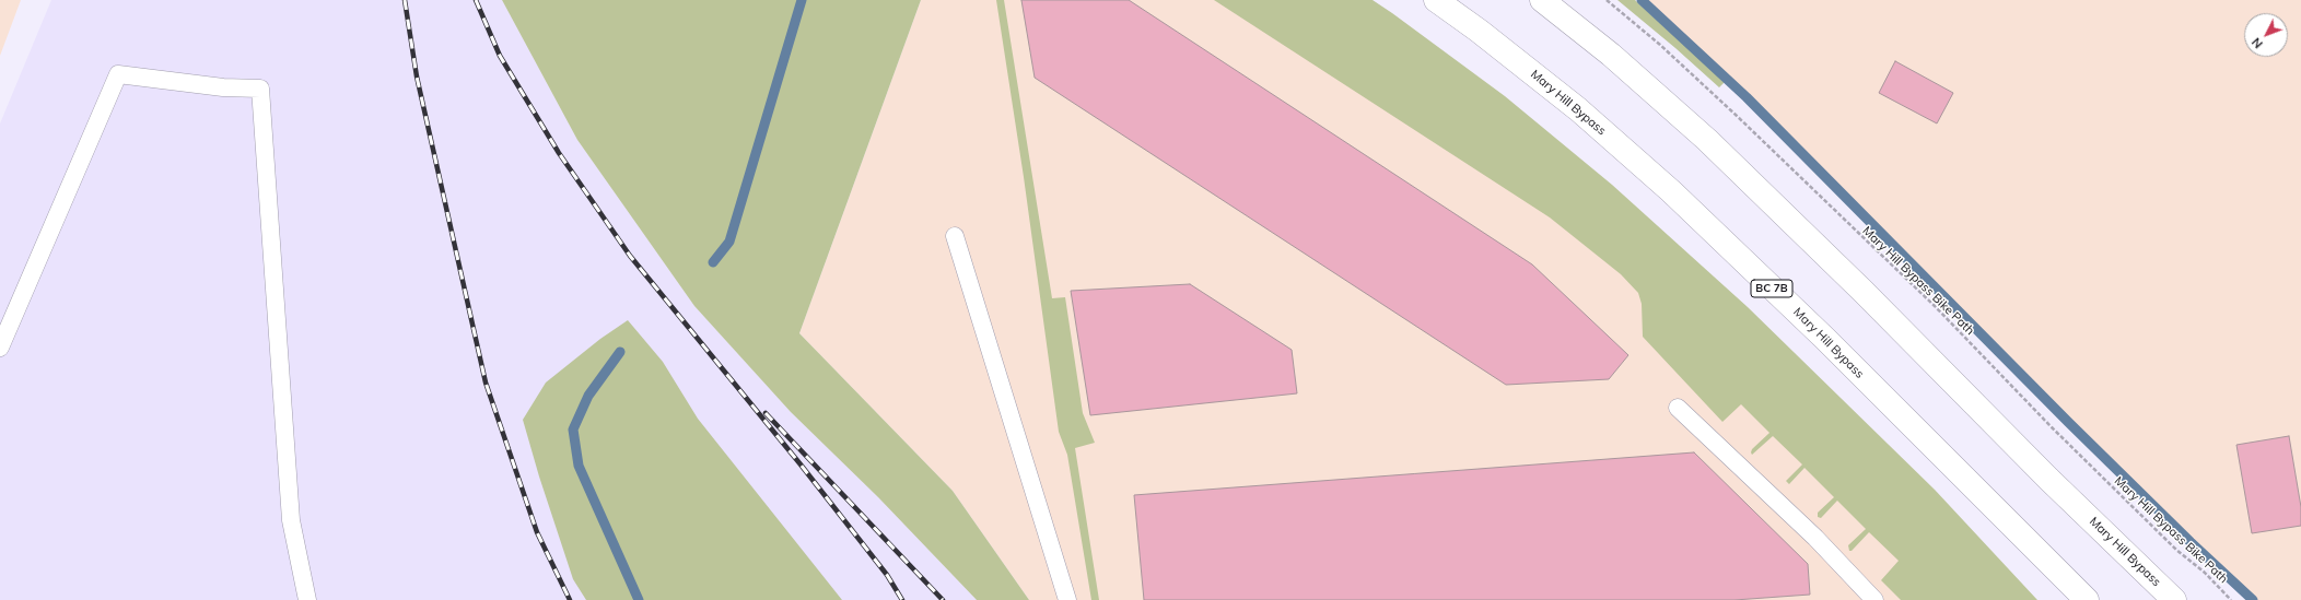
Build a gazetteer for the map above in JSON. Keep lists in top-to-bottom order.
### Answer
{
  "streets": {
    "highway": ["Mary Hill Bypass", "BC 7B"],
    "path": ["Mary Hill Bypass Bike Path"]
  },
  "north": "bottom left"
}
